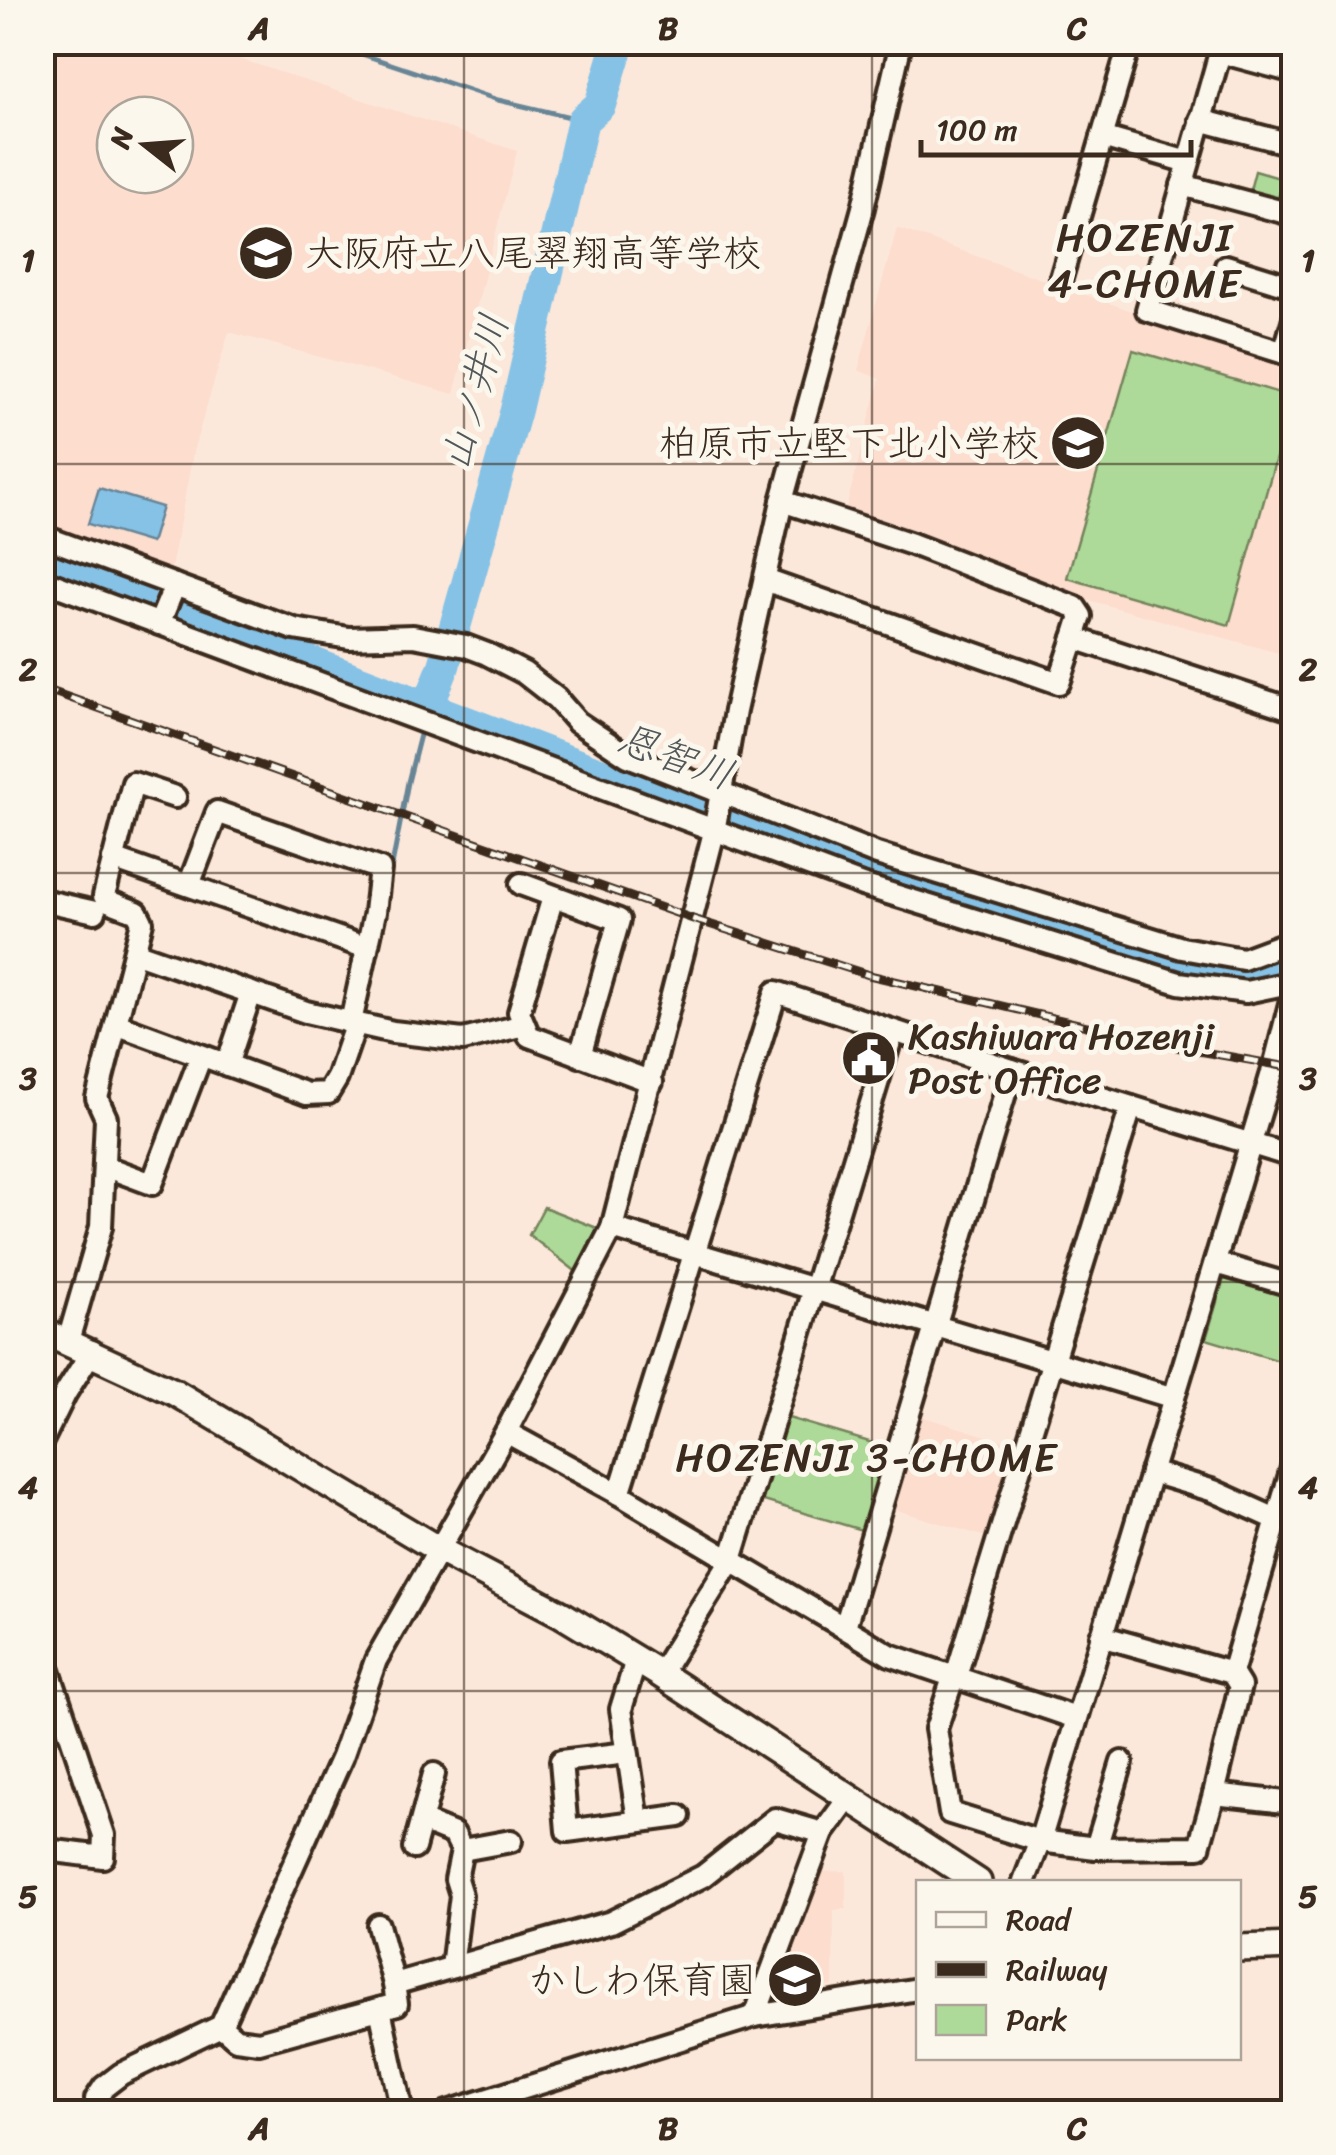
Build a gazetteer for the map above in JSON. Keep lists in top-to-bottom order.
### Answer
{
  "districts": ["HOZENJI 4-CHOME", "HOZENJI 3-CHOME"],
  "water": ["山ノ井川", "恩智川"],
  "places": {
    "school or university": ["大阪府立八尾翠翔高等学校", "柏原市立堅下北小学校", "かしわ保育園"],
    "public building": ["Kashiwara Hozenji Post Office"]
  },
  "legend": ["Road", "Railway", "Park"],
  "scale_bar": "100 m",
  "north": "left",
  "grid": {
    "columns": ["A", "B", "C"],
    "rows": [
      "1",
      "2",
      "3",
      "4",
      "5"
    ]
  }
}
